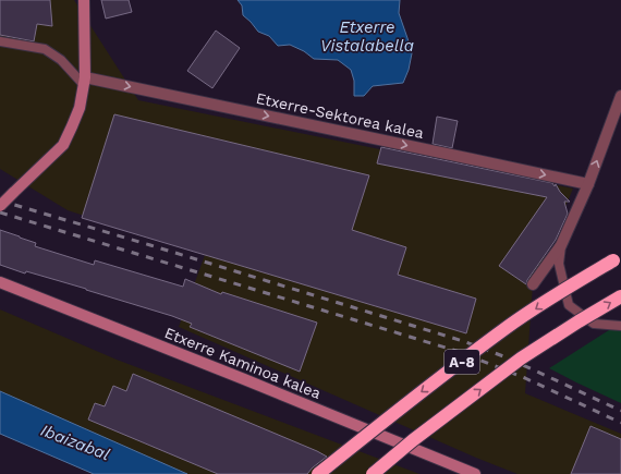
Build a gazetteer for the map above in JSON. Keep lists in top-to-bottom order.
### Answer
{
  "streets": {
    "highway": ["A-8"],
    "street": ["Etxerre-Sektorea kalea", "Etxerre Kaminoa kalea"]
  },
  "one_way": ["Etxerre-Sektorea kalea"],
  "water": ["Etxerre Vistalabella", "Ibaizabal"]
}
